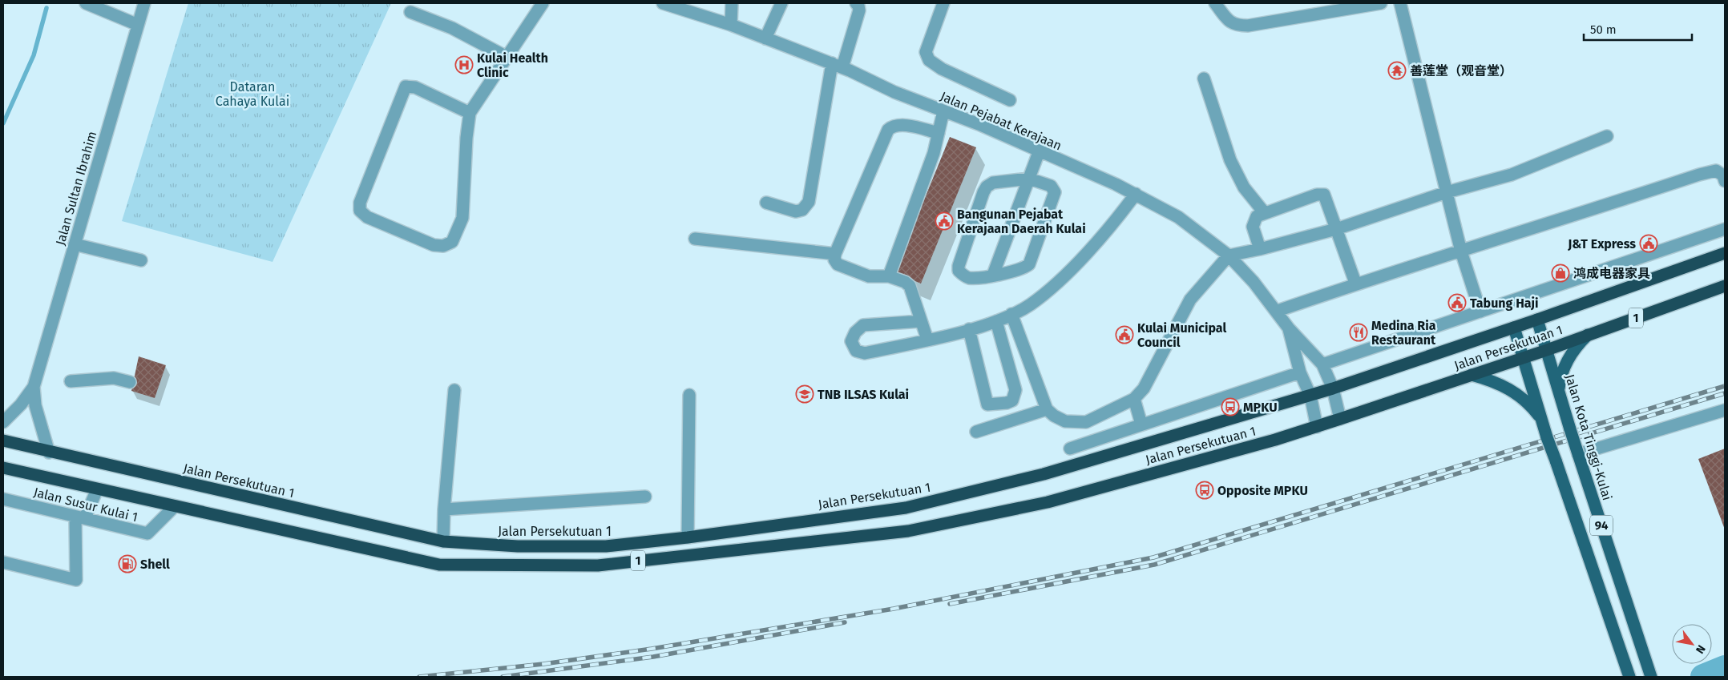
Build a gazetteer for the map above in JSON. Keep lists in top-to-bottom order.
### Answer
{
  "streets": {
    "highway": ["1", "Jalan Persekutuan 1"],
    "main road": ["Jalan Kota Tinggi-Kulai", "94"],
    "street": ["Jalan Pejabat Kerajaan", "Jalan Sultan Ibrahim", "Jalan Susur Kulai 1"]
  },
  "crossings": [
    ["Jalan Pejabat Kerajaan", "Jalan Persekutuan 1"],
    ["Jalan Sultan Ibrahim", "Jalan Persekutuan 1"],
    ["Jalan Persekutuan 1", "Jalan Kota Tinggi-Kulai"],
    ["Jalan Persekutuan 1", "Jalan Susur Kulai 1"],
    ["Jalan Persekutuan 1", "94"]
  ],
  "parks": ["Dataran Cahaya Kulai"],
  "places": {
    "hospital": ["Kulai Health Clinic"],
    "temple": ["善莲堂（观音堂）"],
    "public building": [
      "Bangunan Pejabat Kerajaan Daerah Kulai",
      "J&T Express",
      "Tabung Haji",
      "Kulai Municipal Council"
    ],
    "shop": ["鸿成电器家具"],
    "restaurant": ["Medina Ria Restaurant"],
    "school or university": ["TNB ILSAS Kulai"],
    "bus stop": ["MPKU", "Opposite MPKU"],
    "fuel station": ["Shell"]
  },
  "scale_bar": "50 m",
  "north": "bottom right"
}
